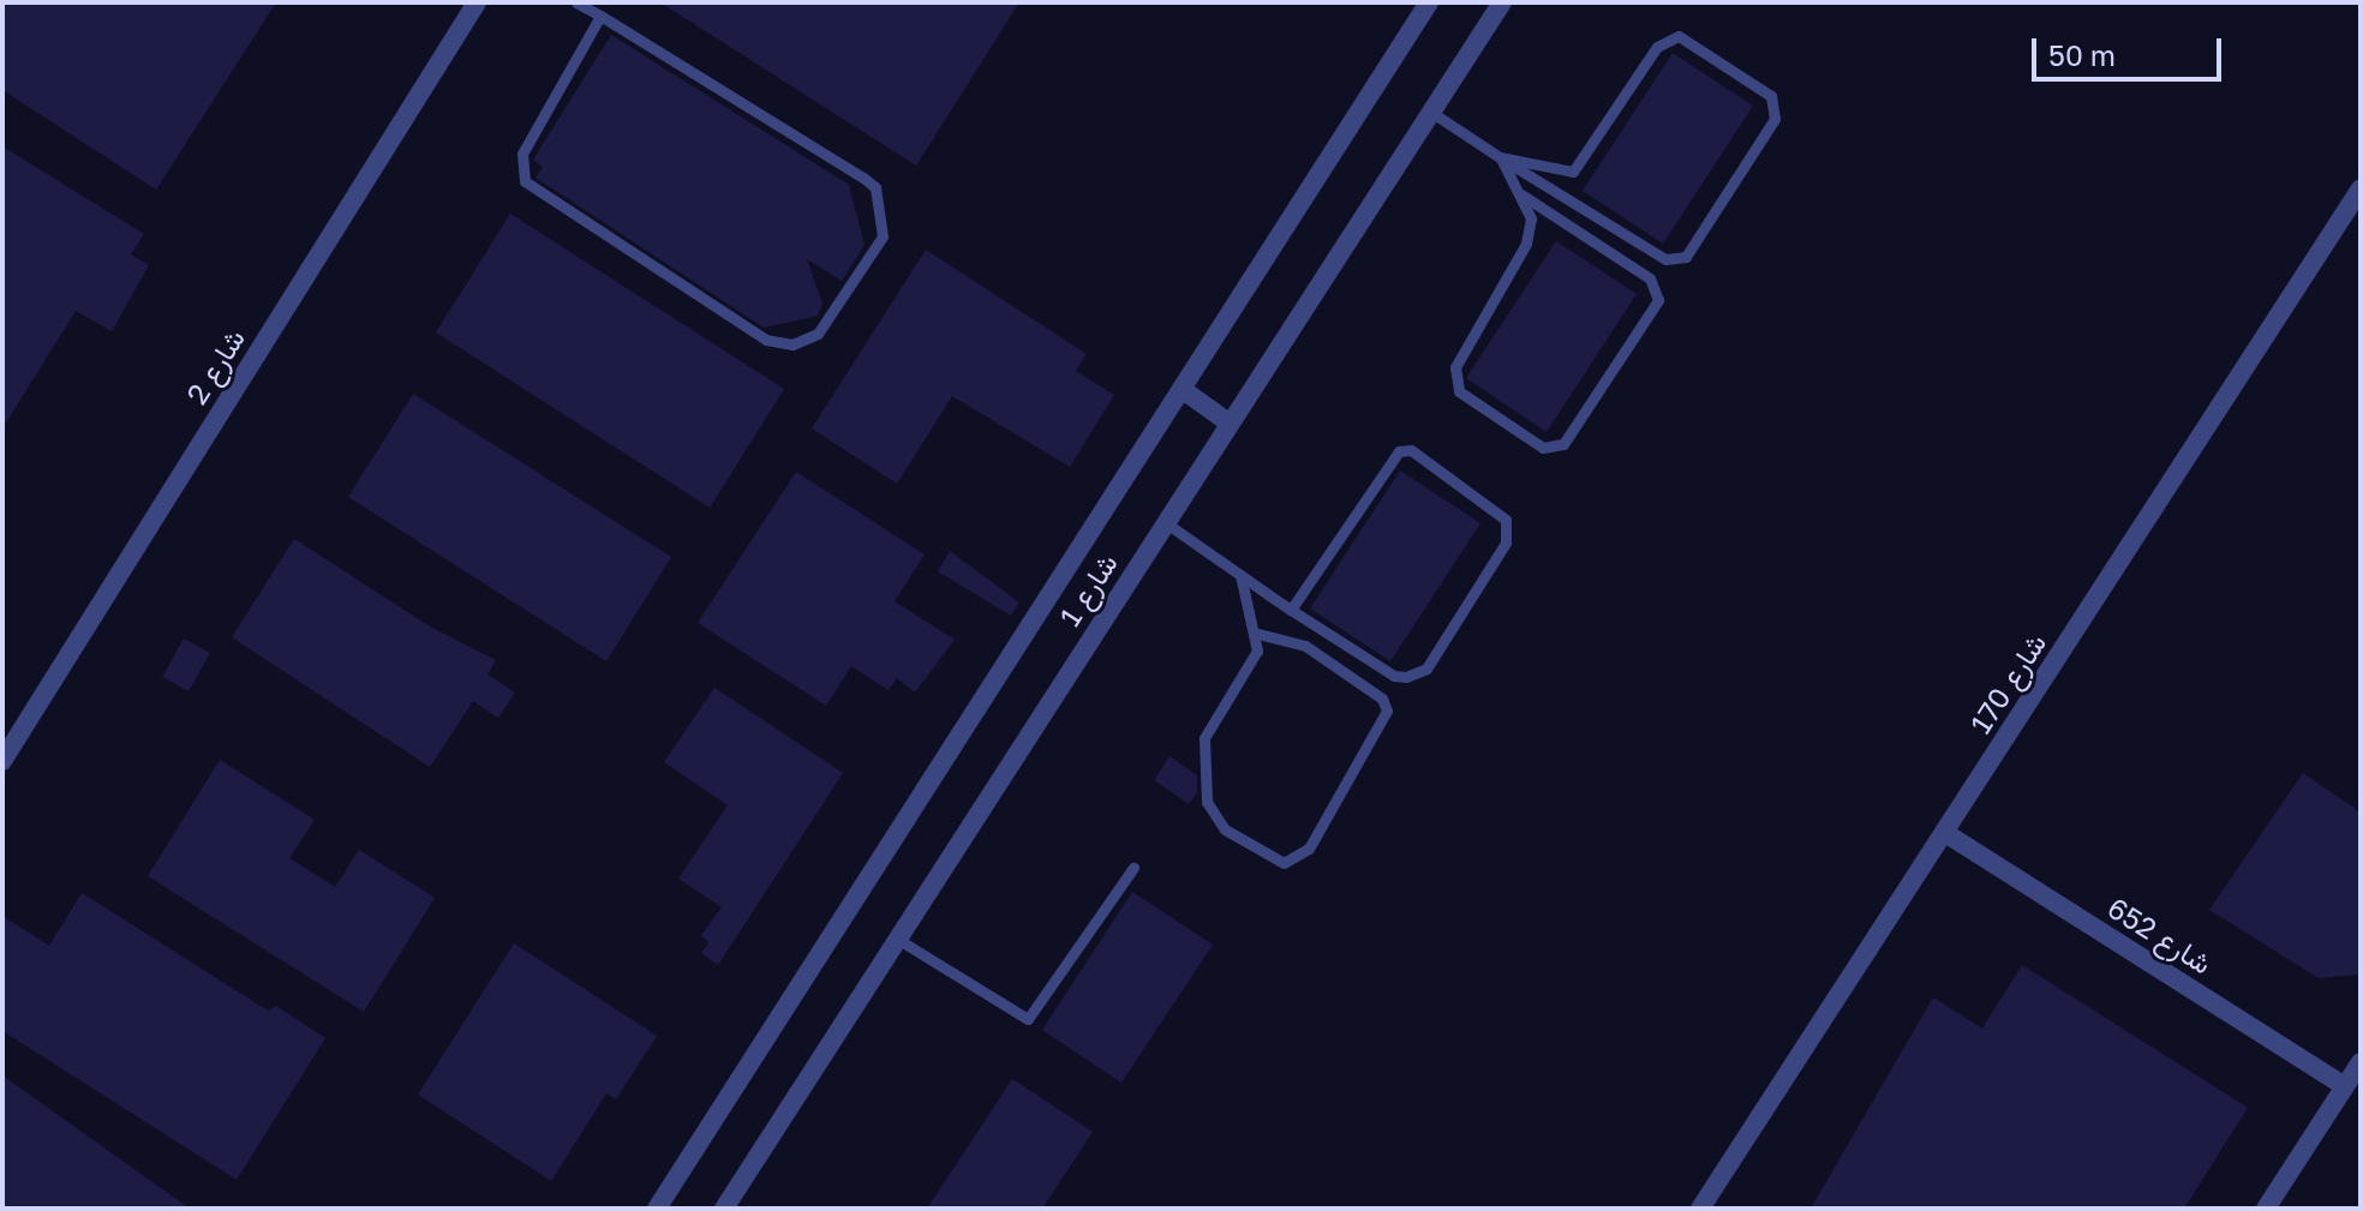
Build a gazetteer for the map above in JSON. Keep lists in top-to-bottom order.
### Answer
{
  "streets": {
    "street": [
      "شارع 2",
      "شارع 1",
      "شارع 170",
      "شارع 652"
    ]
  },
  "crossings": [
    ["شارع 170", "شارع 652"]
  ],
  "scale_bar": "50 m"
}
